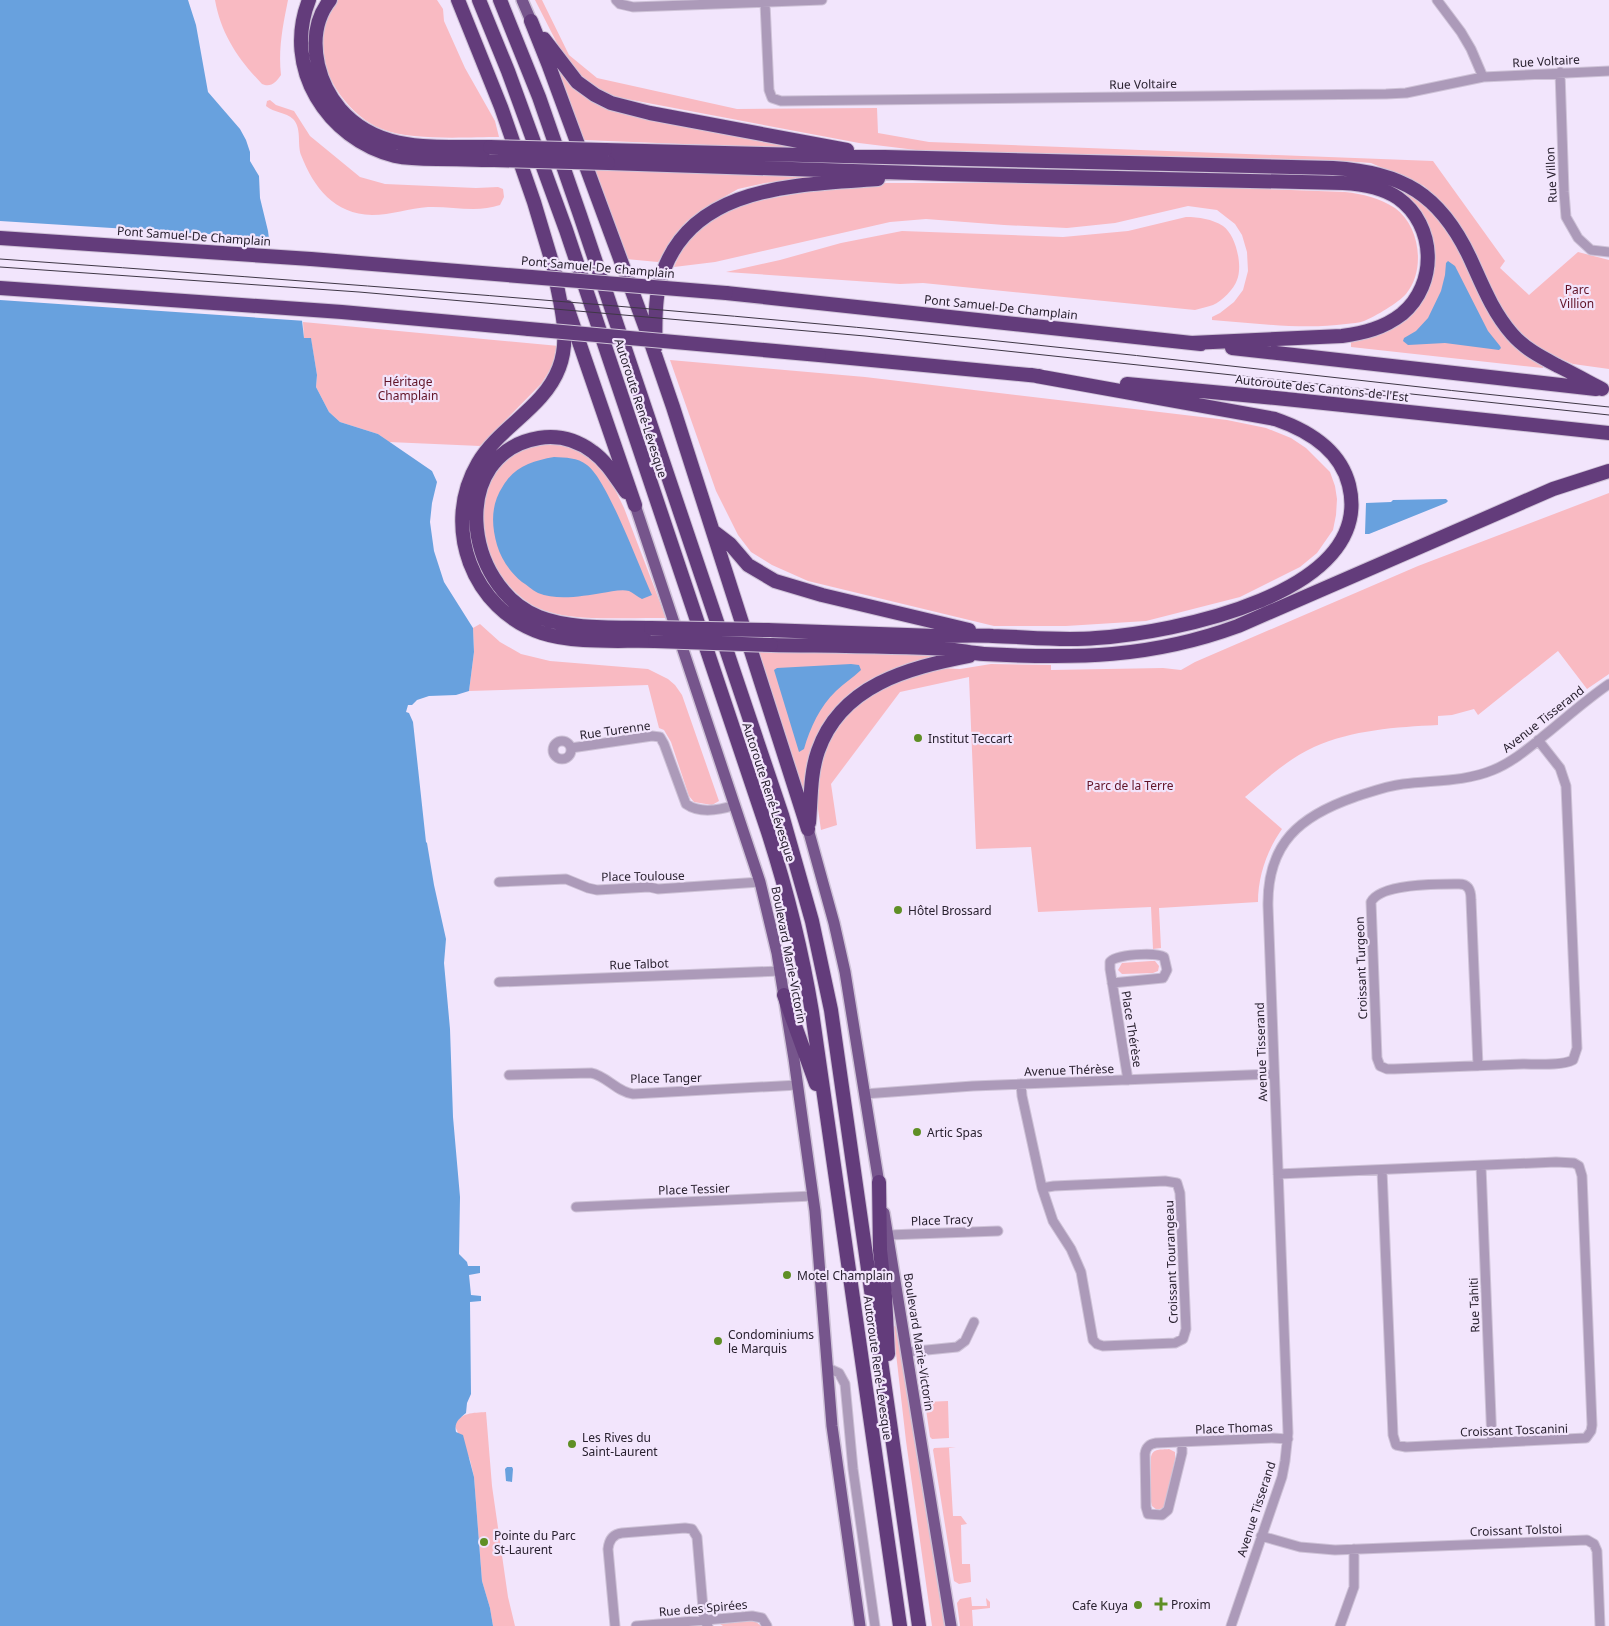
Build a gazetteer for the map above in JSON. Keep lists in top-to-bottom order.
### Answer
{
  "streets": {
    "highway": ["Pont Samuel-De Champlain", "Autoroute des Cantons-de-l'Est", "Autoroute René-Lévesque"],
    "main road": ["Boulevard Marie-Victorin"],
    "street": [
      "Rue Voltaire",
      "Rue Villon",
      "Avenue Tisserand",
      "Rue Turenne",
      "Place Toulouse",
      "Rue Talbot",
      "Croissant Turgeon",
      "Place Thérèse",
      "Avenue Thérèse",
      "Place Tanger",
      "Place Tessier",
      "Place Tracy",
      "Croissant Tourangeau",
      "Rue Tahiti",
      "Place Thomas",
      "Croissant Toscanini",
      "Croissant Tolstoi",
      "Rue des Spirées"
    ]
  },
  "crossings": [
    ["Rue Voltaire", "Rue Villon"],
    ["Avenue Tisserand", "Croissant Turgeon"],
    ["Avenue Tisserand", "Avenue Thérèse"],
    ["Avenue Tisserand", "Place Thomas"],
    ["Avenue Tisserand", "Croissant Toscanini"],
    ["Avenue Tisserand", "Croissant Tolstoi"],
    ["Rue Turenne", "Boulevard Marie-Victorin"],
    ["Place Toulouse", "Boulevard Marie-Victorin"],
    ["Boulevard Marie-Victorin", "Rue Talbot"],
    ["Boulevard Marie-Victorin", "Avenue Thérèse"],
    ["Boulevard Marie-Victorin", "Place Tanger"],
    ["Boulevard Marie-Victorin", "Place Tessier"],
    ["Boulevard Marie-Victorin", "Place Tracy"],
    ["Place Thérèse", "Avenue Thérèse"],
    ["Avenue Thérèse", "Croissant Tourangeau"],
    ["Rue Tahiti", "Croissant Toscanini"]
  ],
  "parks": ["Parc Villion", "Héritage Champlain", "Parc de la Terre"],
  "places": {
    "other": [
      "Institut Teccart",
      "Hôtel Brossard",
      "Artic Spas",
      "Motel Champlain",
      "Condominiums le Marquis",
      "Les Rives du Saint-Laurent",
      "Pointe du Parc St-Laurent",
      "Cafe Kuya"
    ],
    "health": ["Proxim"]
  }
}
